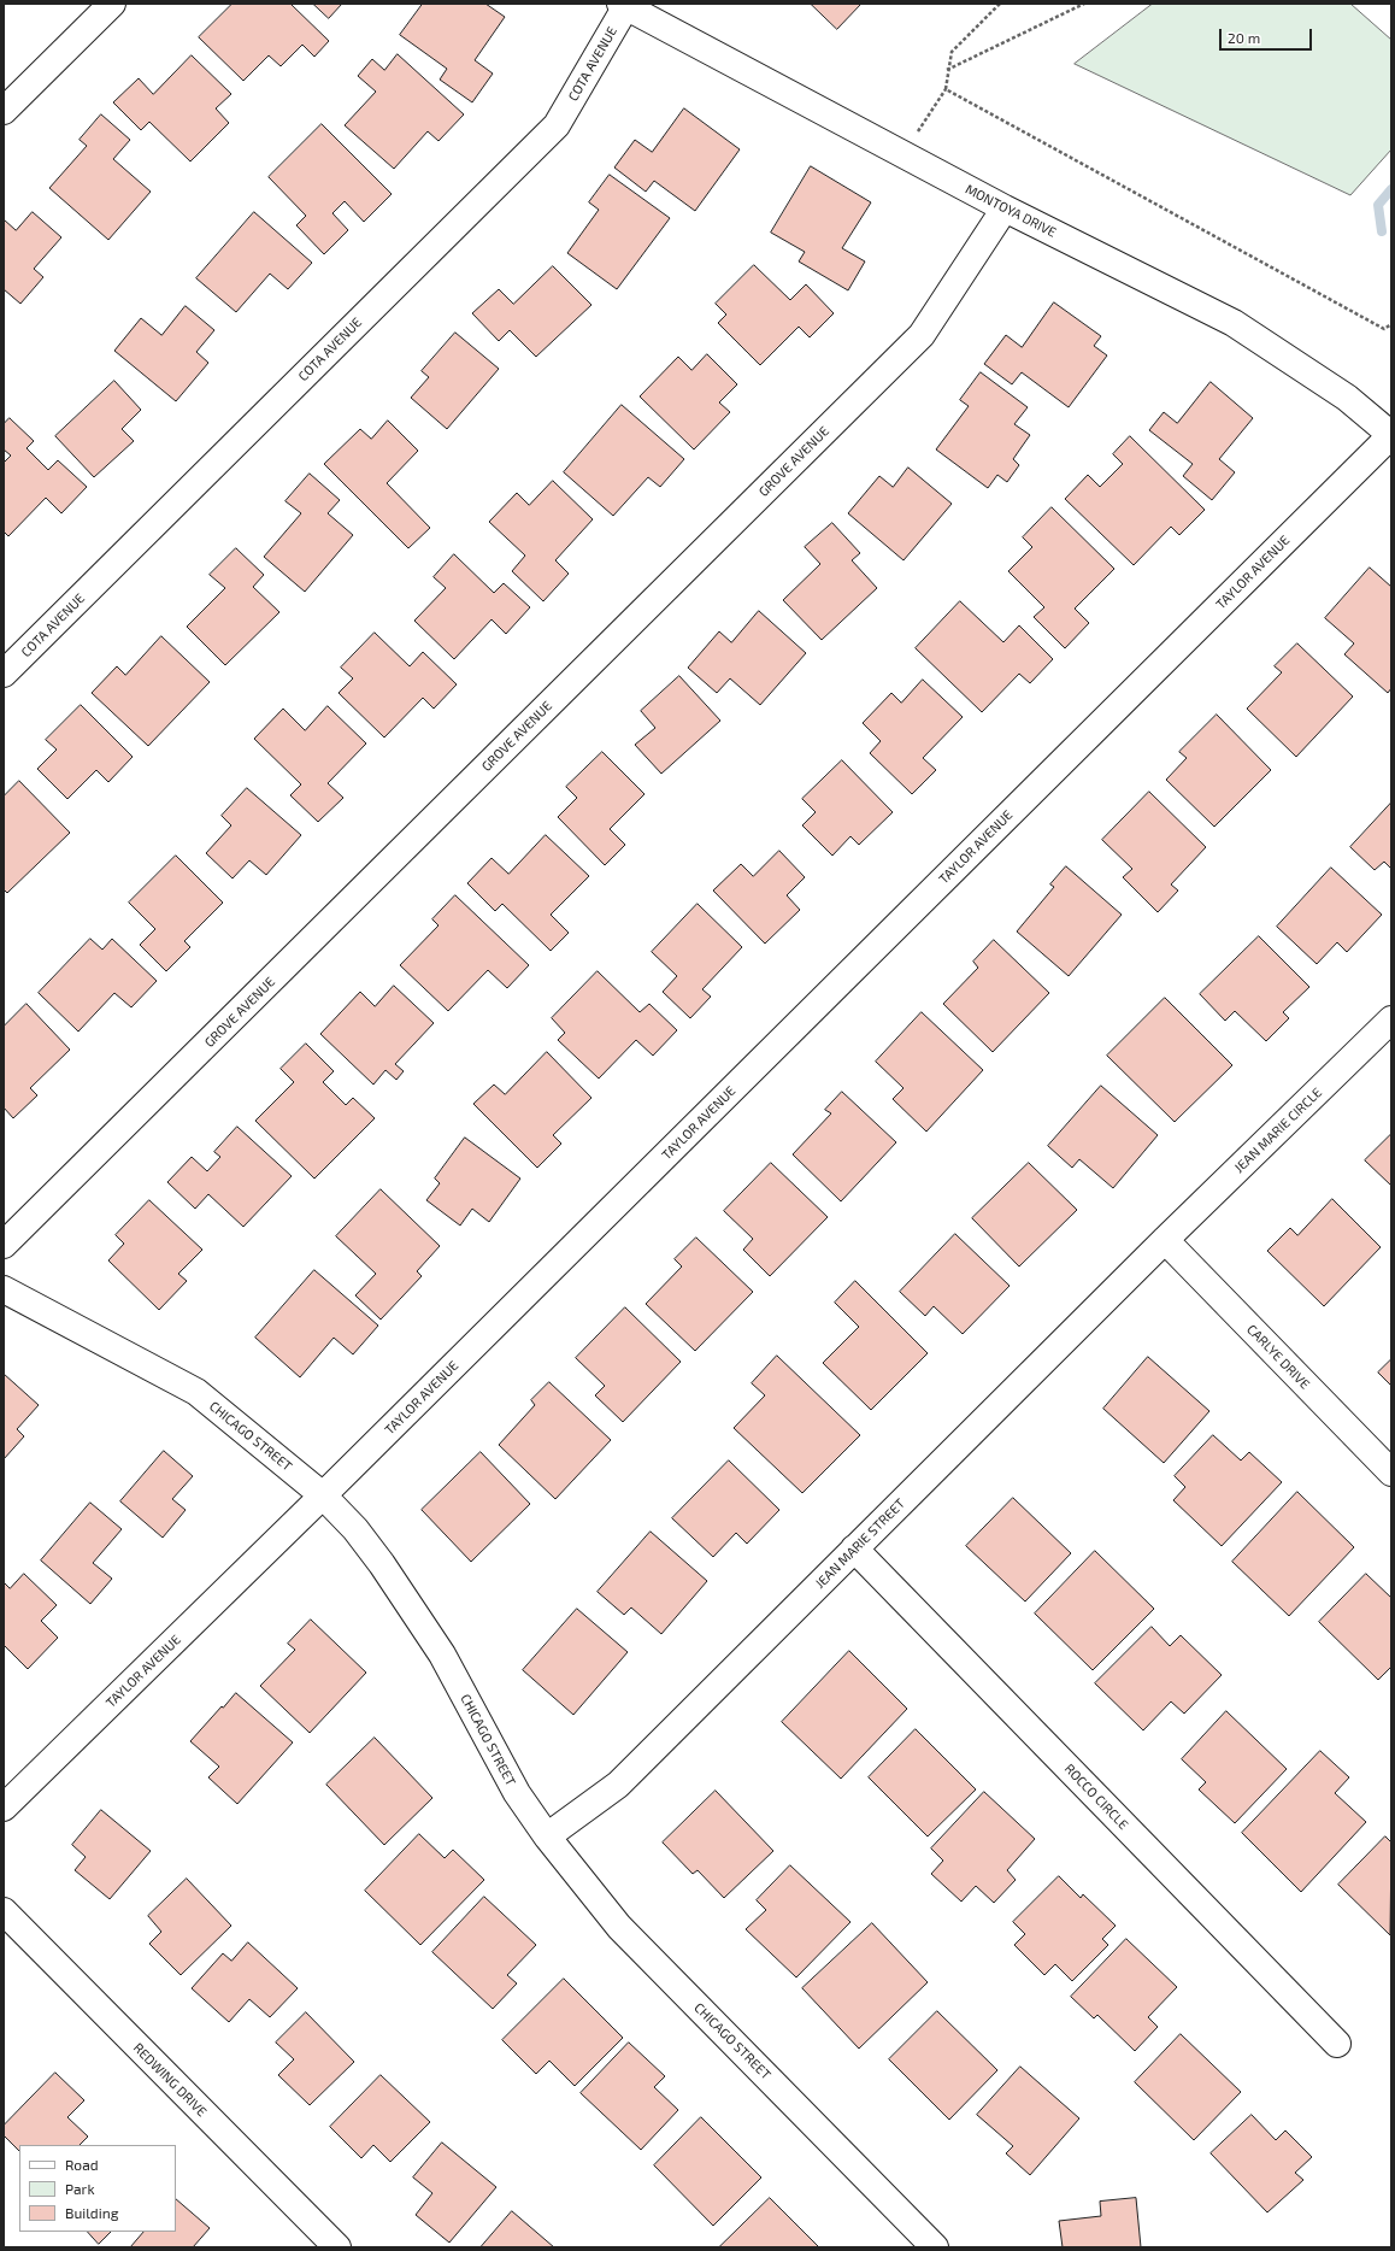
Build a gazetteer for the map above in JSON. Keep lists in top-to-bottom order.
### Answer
{
  "streets": {
    "street": [
      "COTA AVENUE",
      "MONTOYA DRIVE",
      "GROVE AVENUE",
      "TAYLOR AVENUE",
      "JEAN MARIE CIRCLE",
      "CARLYE DRIVE",
      "CHICAGO STREET",
      "JEAN MARIE STREET",
      "ROCCO CIRCLE",
      "REDWING DRIVE"
    ]
  },
  "crossings": [
    ["COTA AVENUE", "MONTOYA DRIVE"],
    ["MONTOYA DRIVE", "GROVE AVENUE"],
    ["MONTOYA DRIVE", "TAYLOR AVENUE"],
    ["TAYLOR AVENUE", "CHICAGO STREET"],
    ["JEAN MARIE CIRCLE", "CARLYE DRIVE"],
    ["JEAN MARIE CIRCLE", "JEAN MARIE STREET"],
    ["CARLYE DRIVE", "JEAN MARIE STREET"],
    ["CHICAGO STREET", "JEAN MARIE STREET"],
    ["JEAN MARIE STREET", "ROCCO CIRCLE"]
  ],
  "legend": ["Road", "Park", "Building"],
  "scale_bar": "20 m"
}
